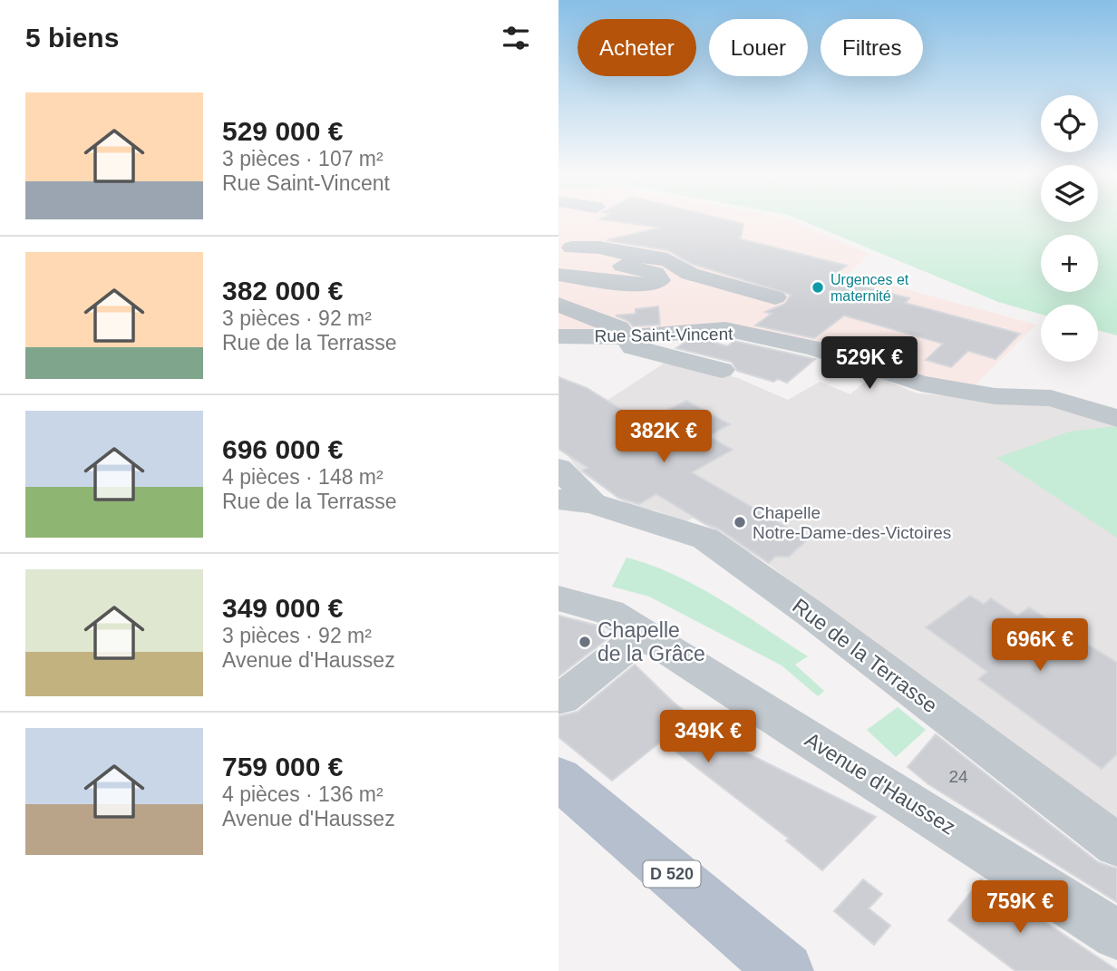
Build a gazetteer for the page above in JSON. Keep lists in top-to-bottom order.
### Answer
{
  "streets": {
    "main road": ["D 520"],
    "street": ["Rue Saint-Vincent", "Rue de la Terrasse", "Avenue d'Haussez"]
  },
  "places": ["Urgences et maternité", "Chapelle Notre-Dame-des-Victoires", "Chapelle de la Grâce"],
  "house_numbers": ["24"],
  "page": {
    "heading": "5 biens",
    "chip": ["Acheter", "Louer", "Filtres"],
    "list": [
      {
        "name": "529 000 €",
        "note": "3 pièces · 107 m² · Rue Saint-Vincent"
      },
      {
        "name": "382 000 €",
        "note": "3 pièces · 92 m² · Rue de la Terrasse"
      },
      {
        "name": "696 000 €",
        "note": "4 pièces · 148 m² · Rue de la Terrasse"
      },
      {
        "name": "349 000 €",
        "note": "3 pièces · 92 m² · Avenue d'Haussez"
      },
      {
        "name": "759 000 €",
        "note": "4 pièces · 136 m² · Avenue d'Haussez"
      }
    ],
    "map_buttons": ["+", "−"],
    "price": [
      "529K €",
      "382K €",
      "696K €",
      "349K €",
      "759K €"
    ]
  }
}
